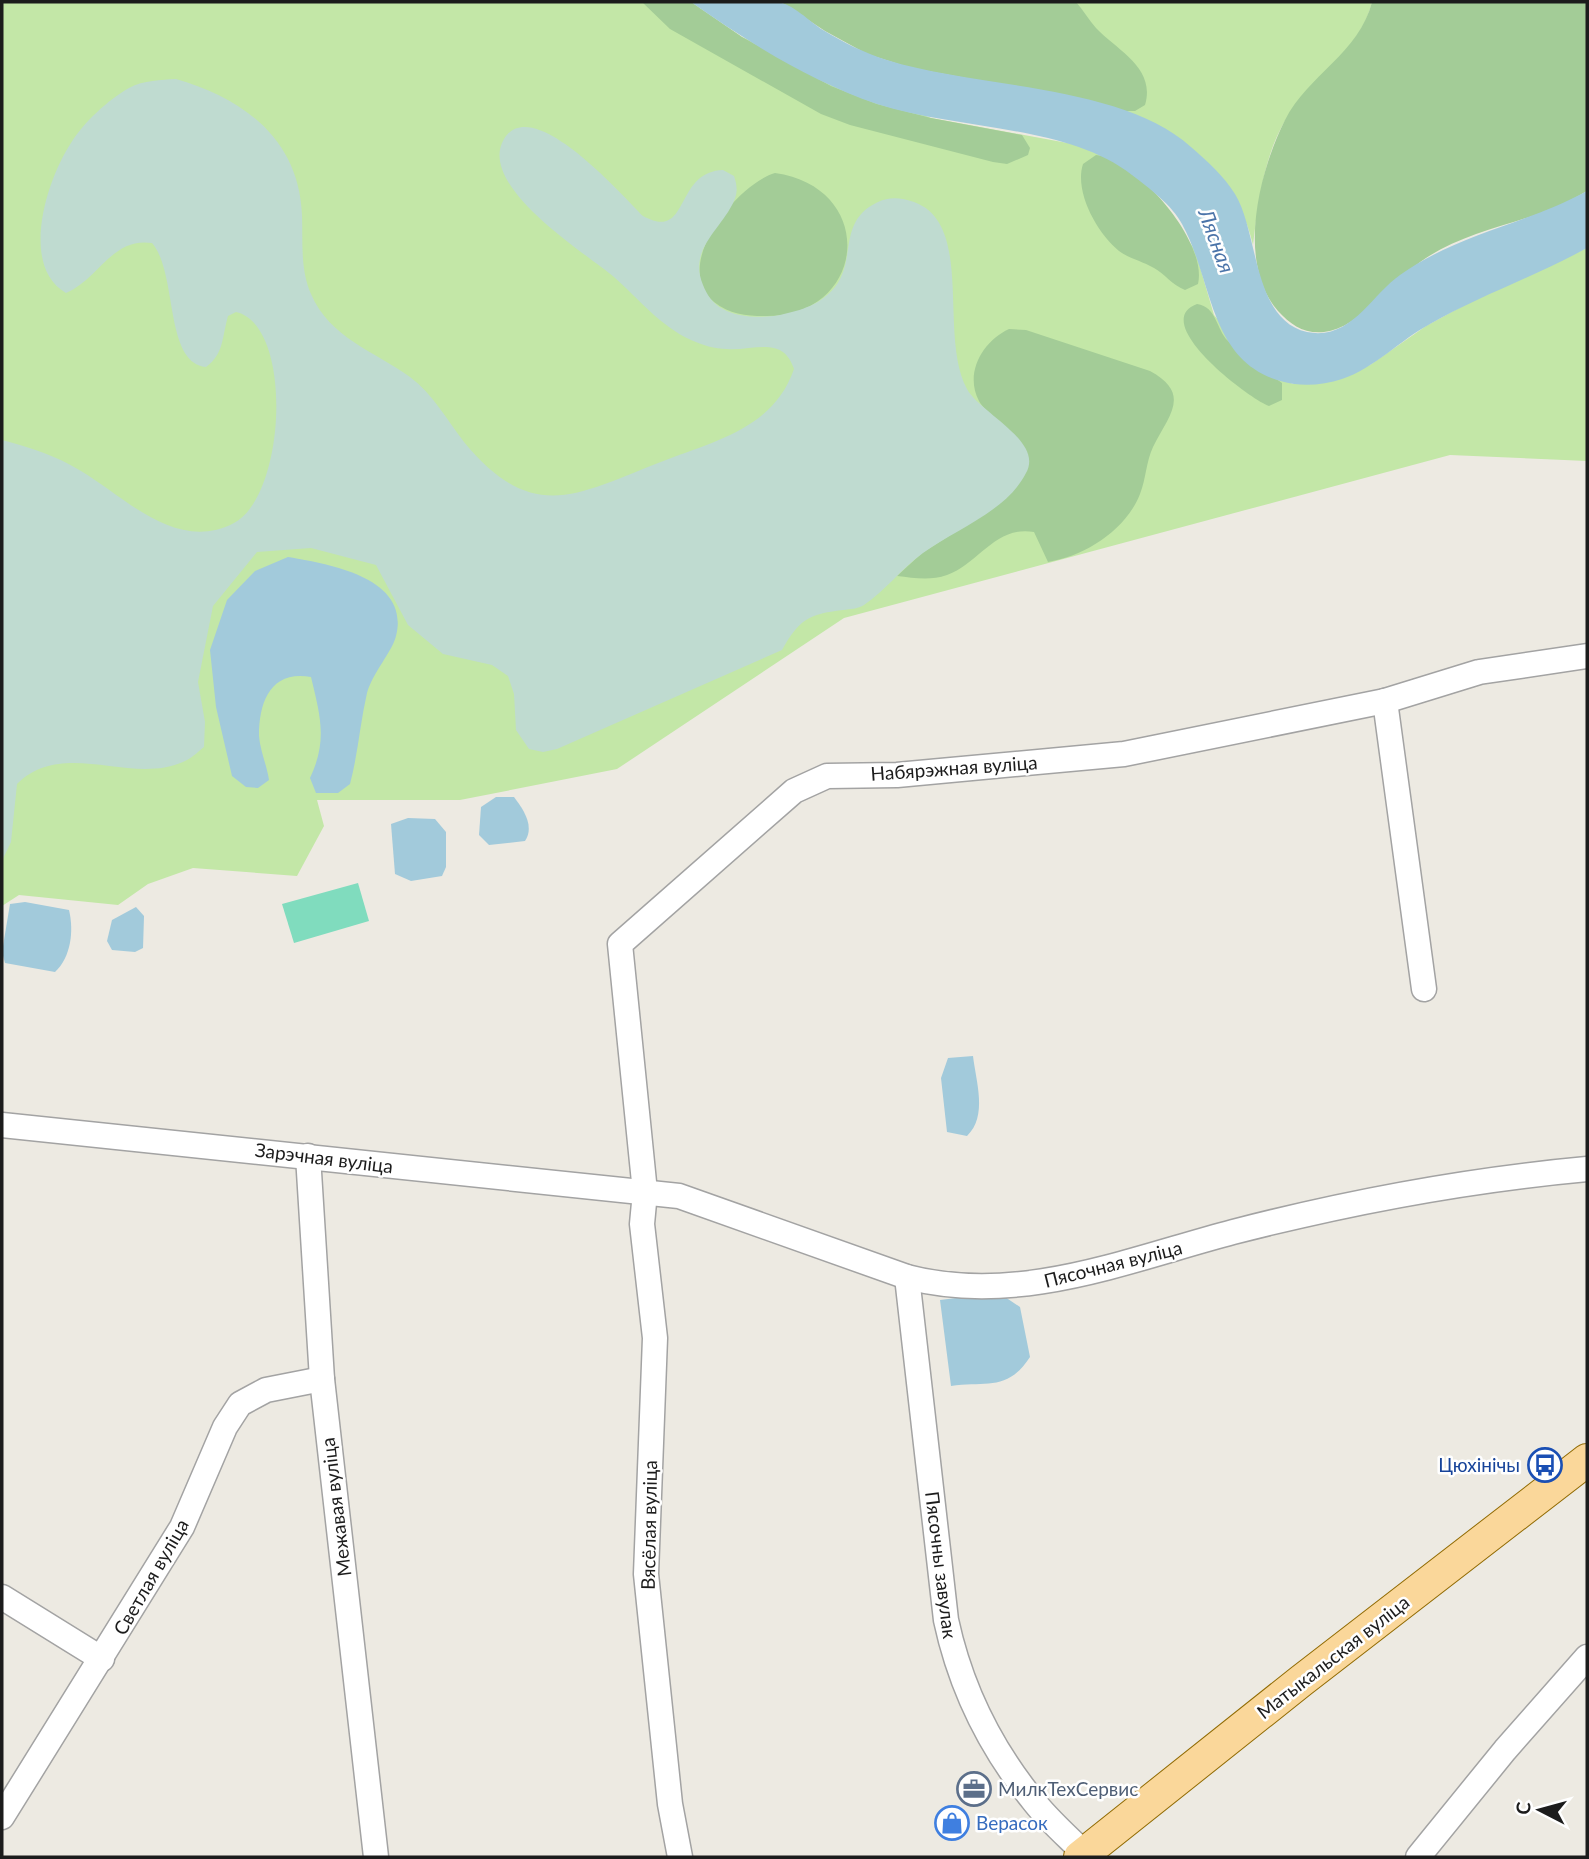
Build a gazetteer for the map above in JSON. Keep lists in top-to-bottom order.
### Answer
{
  "streets": {
    "main road": ["Матыкальская вуліца"],
    "street": [
      "Набярэжная вуліца",
      "Зарэчная вуліца",
      "Пясочная вуліца",
      "Межавая вуліца",
      "Вясёлая вуліца",
      "Пясочны завулак",
      "Светлая вуліца"
    ]
  },
  "crossings": [
    ["Набярэжная вуліца", "Зарэчная вуліца"],
    ["Набярэжная вуліца", "Пясочная вуліца"],
    ["Набярэжная вуліца", "Вясёлая вуліца"],
    ["Зарэчная вуліца", "Пясочная вуліца"],
    ["Зарэчная вуліца", "Межавая вуліца"],
    ["Зарэчная вуліца", "Вясёлая вуліца"],
    ["Пясочная вуліца", "Вясёлая вуліца"],
    ["Пясочная вуліца", "Пясочны завулак"],
    ["Межавая вуліца", "Светлая вуліца"],
    ["Пясочны завулак", "Матыкальская вуліца"]
  ],
  "water": ["Лясная"],
  "places": {
    "bus stop": ["Цюхінічы"],
    "office": ["МилкТехСервис"],
    "shop": ["Верасок"]
  },
  "north": "left"
}
